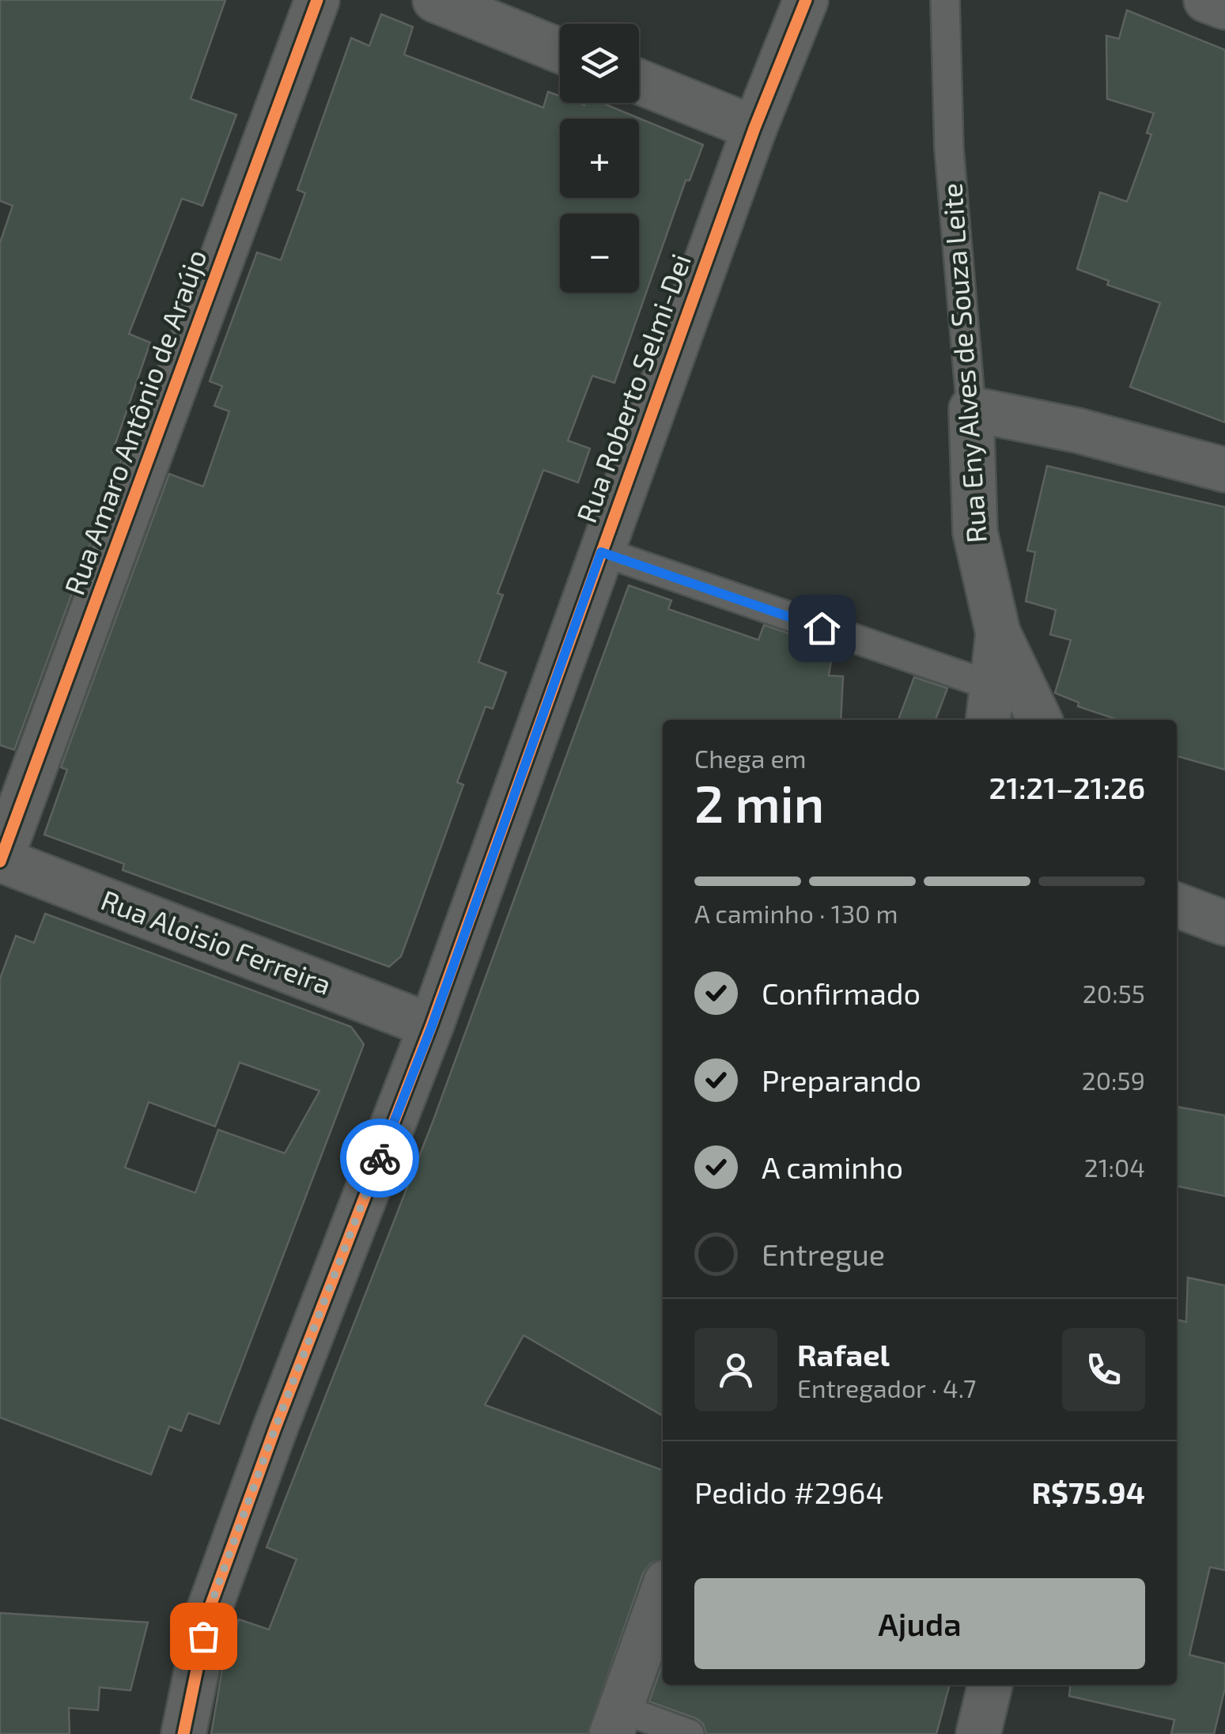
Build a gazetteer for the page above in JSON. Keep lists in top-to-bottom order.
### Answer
{
  "streets": {
    "street": [
      "Rua Eny Alves de Souza Leite",
      "Rua Roberto Selmi-Dei",
      "Rua Amaro Antônio de Araújo",
      "Rua Aloisio Ferreira"
    ]
  },
  "crossings": [
    ["Rua Roberto Selmi-Dei", "Rua Aloisio Ferreira"],
    ["Rua Amaro Antônio de Araújo", "Rua Aloisio Ferreira"]
  ],
  "page": {
    "map_buttons": ["+", "−"],
    "heading": ["2 min", "Chega em", "21:21–21:26"],
    "panel": [
      "Rafael",
      "Entregador · 4.7",
      "Pedido #2964",
      "R$75.94"
    ],
    "bar": "A caminho · 130 m",
    "list": [
      ["Confirmado", "20:55"],
      ["Preparando", "20:59"],
      ["A caminho", "21:04"],
      "Entregue"
    ],
    "buttons": "Ajuda"
  }
}
